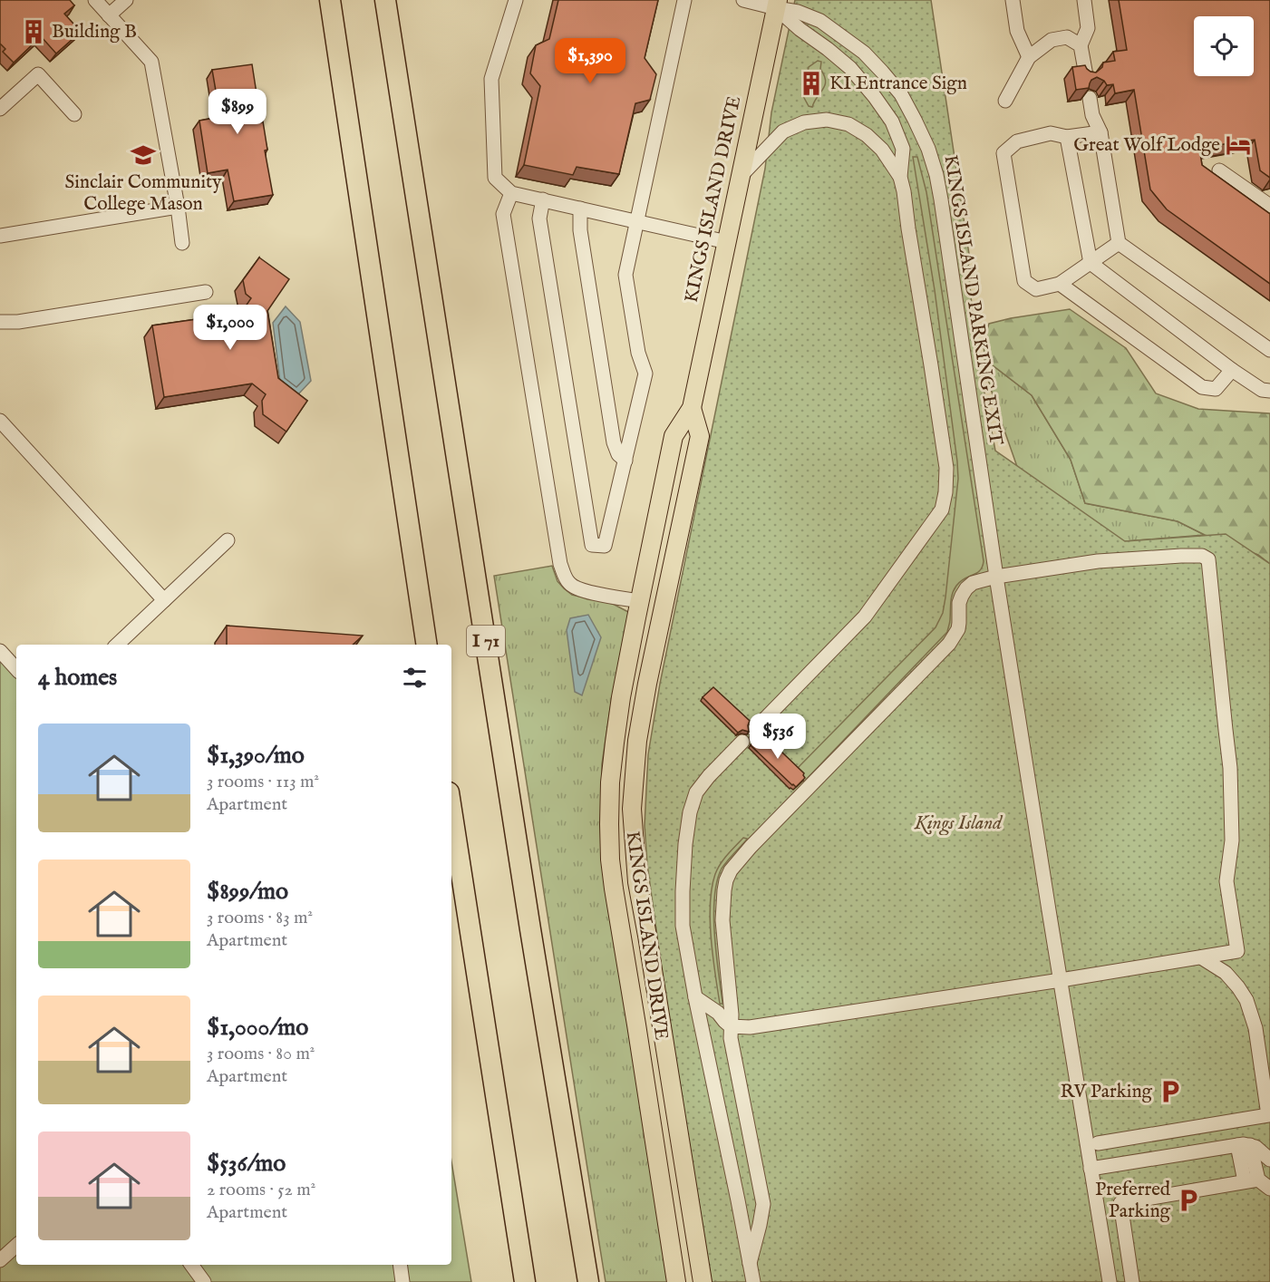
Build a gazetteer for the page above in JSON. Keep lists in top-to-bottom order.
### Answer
{
  "streets": {
    "highway": ["I 71"],
    "main road": ["KINGS ISLAND DRIVE"],
    "lane": ["KINGS ISLAND PARKING EXIT"]
  },
  "crossings": [
    ["KINGS ISLAND DRIVE", "KINGS ISLAND PARKING EXIT"]
  ],
  "parks": ["Kings Island"],
  "places": {
    "building": ["Building B", "KI Entrance Sign"],
    "hotel": ["Great Wolf Lodge"],
    "school or university": ["Sinclair Community College Mason"],
    "parking": ["RV Parking", "Preferred Parking"]
  },
  "page": {
    "price": [
      "$1,390",
      "$899",
      "$1,000",
      "$536"
    ],
    "heading": "4 homes",
    "list": [
      {
        "name": "$1,390/mo",
        "note": "3 rooms · 113 m² · Apartment"
      },
      {
        "name": "$899/mo",
        "note": "3 rooms · 83 m² · Apartment"
      },
      {
        "name": "$1,000/mo",
        "note": "3 rooms · 80 m² · Apartment"
      },
      {
        "name": "$536/mo",
        "note": "2 rooms · 52 m² · Apartment"
      }
    ]
  }
}
